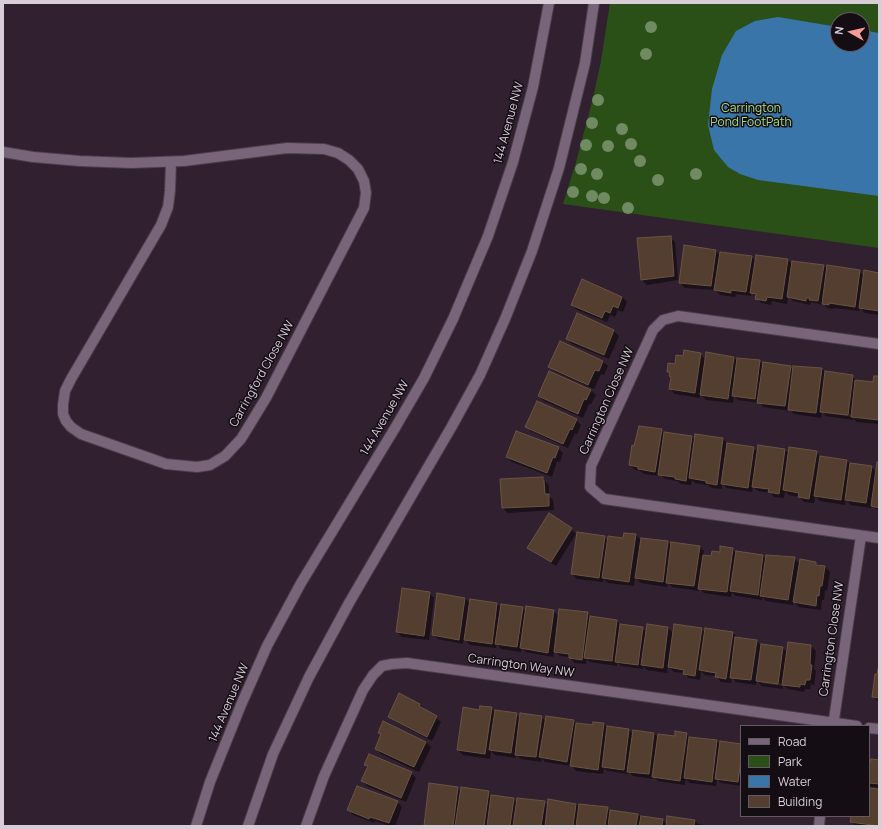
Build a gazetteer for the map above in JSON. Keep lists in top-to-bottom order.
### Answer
{
  "streets": {
    "street": [
      "144 Avenue NW",
      "Carringford Close NW",
      "Carrington Close NW",
      "Carrington Way NW"
    ]
  },
  "crossings": [
    ["Carrington Close NW", "Carrington Way NW"]
  ],
  "parks": ["Carrington Pond FootPath"],
  "legend": [
    "Road",
    "Park",
    "Water",
    "Building"
  ],
  "north": "left"
}
